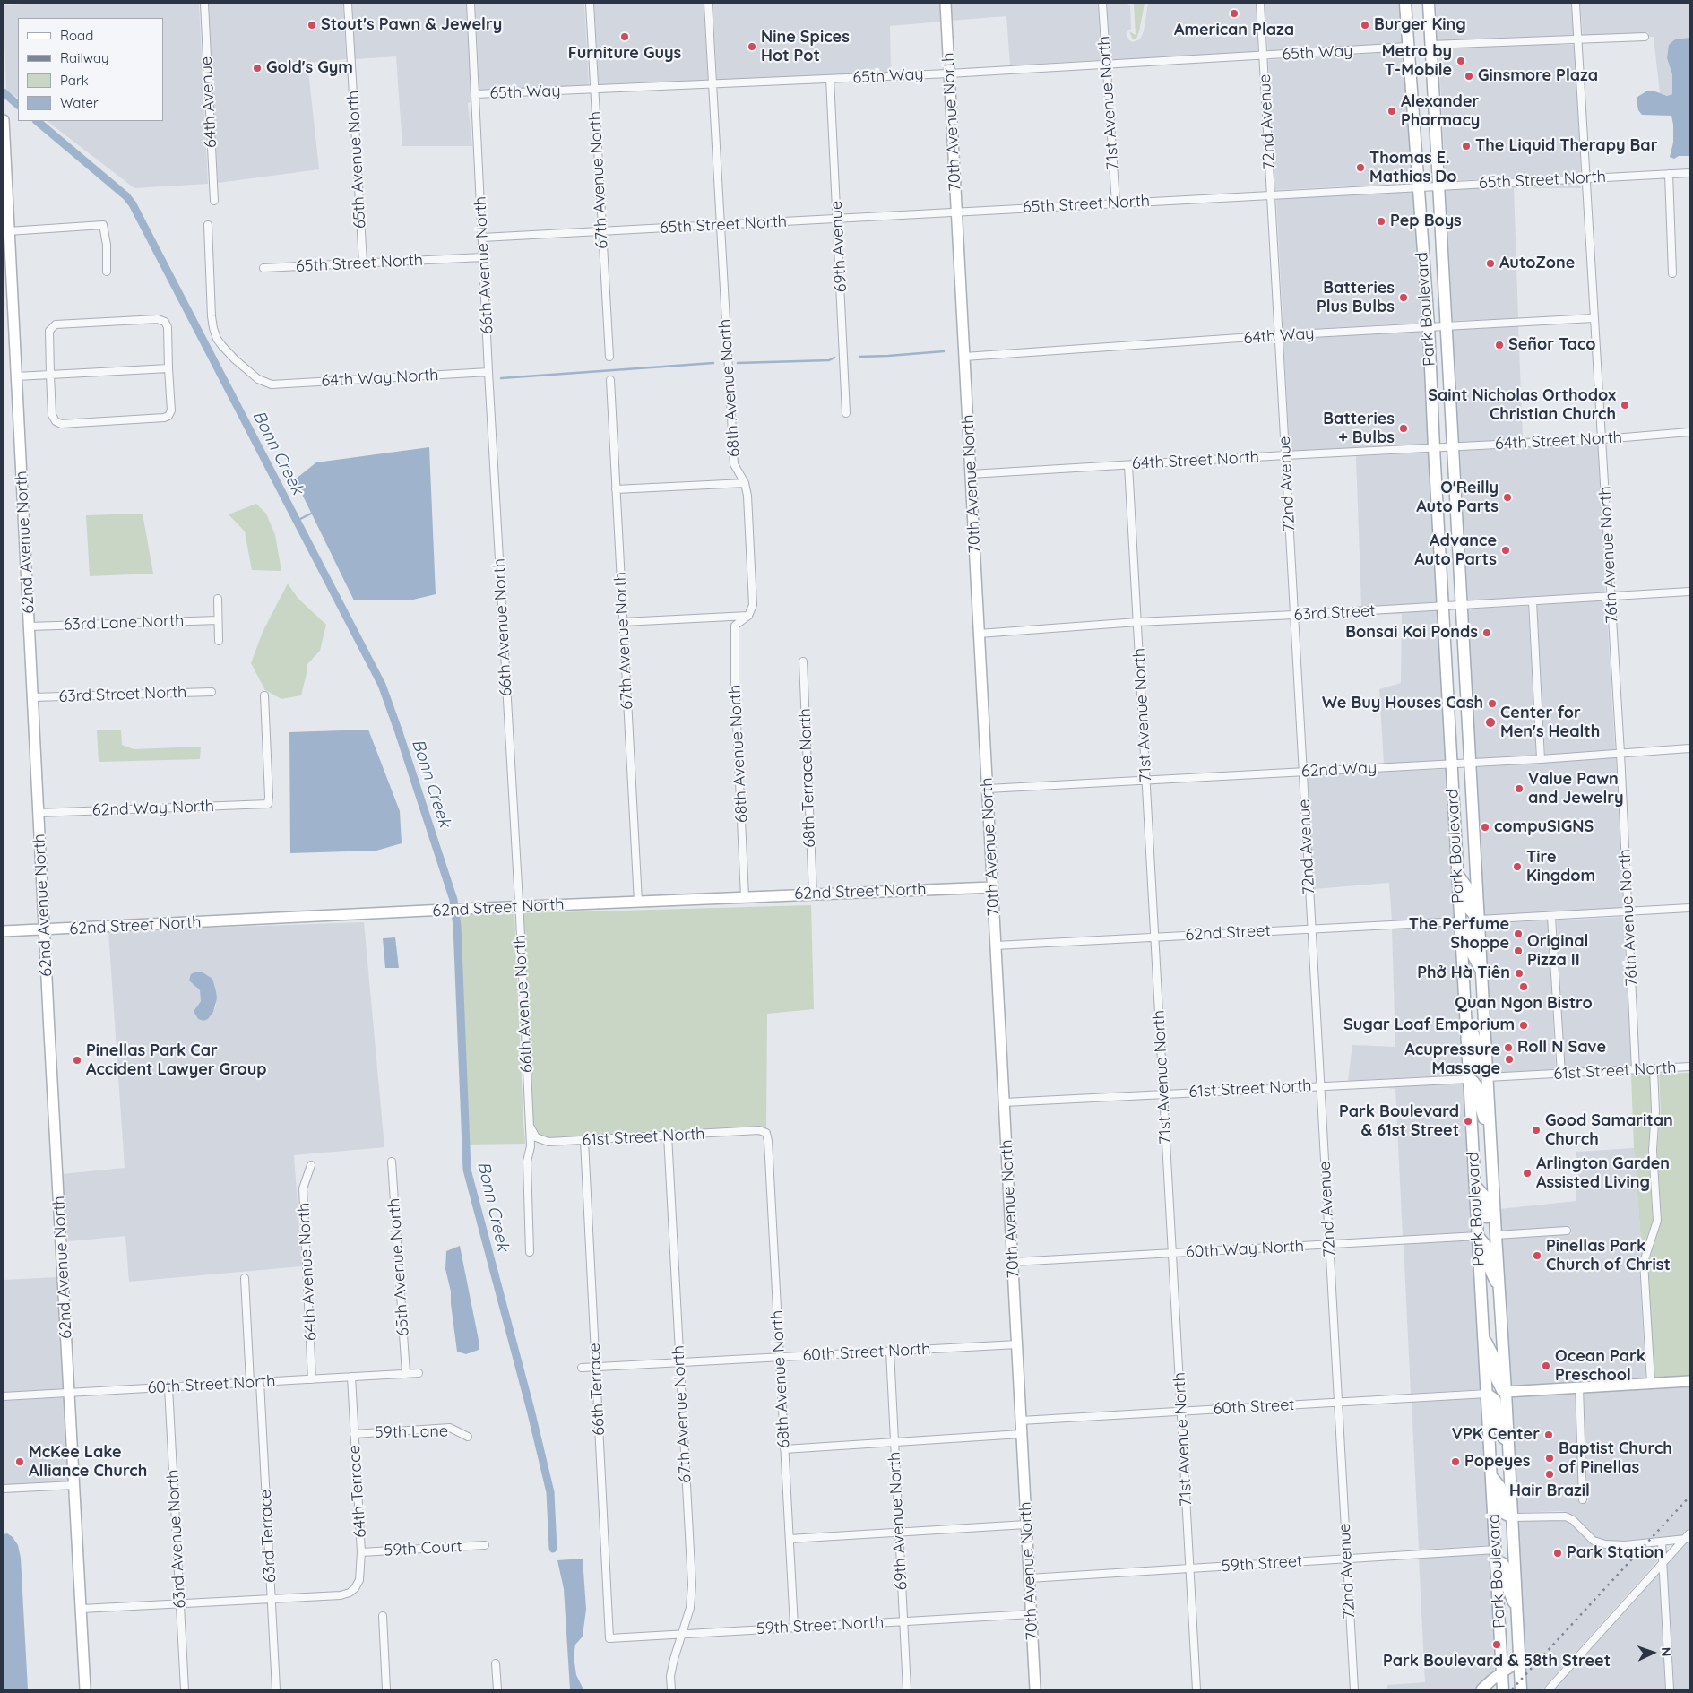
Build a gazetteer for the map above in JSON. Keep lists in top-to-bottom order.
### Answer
{
  "streets": {
    "main road": ["Park Boulevard"],
    "street": [
      "65th Way",
      "64th Avenue",
      "71st Avenue North",
      "70th Avenue North",
      "72nd Avenue",
      "65th Avenue North",
      "67th Avenue North",
      "65th Street North",
      "69th Avenue",
      "66th Avenue North",
      "64th Way",
      "64th Way North",
      "68th Avenue North",
      "64th Street North",
      "62nd Avenue North",
      "76th Avenue North",
      "63rd Street",
      "63rd Lane North",
      "63rd Street North",
      "62nd Way",
      "68th Terrace North",
      "62nd Way North",
      "62nd Street North",
      "62nd Street",
      "61st Street North",
      "60th Way North",
      "64th Avenue North",
      "60th Street North",
      "66th Terrace",
      "60th Street",
      "59th Lane",
      "64th Terrace",
      "69th Avenue North",
      "63rd Terrace",
      "63rd Avenue North",
      "59th Court",
      "59th Street",
      "59th Street North"
    ]
  },
  "crossings": [
    ["65th Way", "71st Avenue North"],
    ["65th Way", "70th Avenue North"],
    ["65th Way", "72nd Avenue"],
    ["65th Way", "67th Avenue North"],
    ["65th Way", "69th Avenue"],
    ["65th Way", "66th Avenue North"],
    ["65th Way", "Park Boulevard"],
    ["65th Way", "68th Avenue North"],
    ["71st Avenue North", "65th Street North"],
    ["71st Avenue North", "64th Street North"],
    ["71st Avenue North", "63rd Street"],
    ["71st Avenue North", "62nd Way"],
    ["71st Avenue North", "62nd Street"],
    ["71st Avenue North", "61st Street North"],
    ["71st Avenue North", "60th Way North"],
    ["71st Avenue North", "60th Street"],
    ["71st Avenue North", "59th Street"],
    ["70th Avenue North", "65th Street North"],
    ["70th Avenue North", "64th Way"],
    ["70th Avenue North", "64th Street North"],
    ["70th Avenue North", "63rd Street"],
    ["70th Avenue North", "62nd Way"],
    ["70th Avenue North", "62nd Street North"],
    ["70th Avenue North", "62nd Street"],
    ["70th Avenue North", "61st Street North"],
    ["70th Avenue North", "60th Way North"],
    ["70th Avenue North", "60th Street North"],
    ["70th Avenue North", "60th Street"],
    ["70th Avenue North", "59th Street"],
    ["70th Avenue North", "59th Street North"],
    ["72nd Avenue", "65th Street North"],
    ["72nd Avenue", "64th Way"],
    ["72nd Avenue", "64th Street North"],
    ["72nd Avenue", "63rd Street"],
    ["72nd Avenue", "62nd Way"],
    ["72nd Avenue", "62nd Street"],
    ["72nd Avenue", "61st Street North"],
    ["72nd Avenue", "60th Way North"],
    ["72nd Avenue", "60th Street"],
    ["72nd Avenue", "59th Street"],
    ["65th Avenue North", "65th Street North"],
    ["65th Avenue North", "60th Street North"],
    ["67th Avenue North", "65th Street North"],
    ["67th Avenue North", "62nd Street North"],
    ["67th Avenue North", "61st Street North"],
    ["67th Avenue North", "60th Street North"],
    ["67th Avenue North", "59th Street North"],
    ["65th Street North", "69th Avenue"],
    ["65th Street North", "66th Avenue North"],
    ["65th Street North", "Park Boulevard"],
    ["65th Street North", "68th Avenue North"],
    ["65th Street North", "76th Avenue North"],
    ["66th Avenue North", "64th Way North"],
    ["66th Avenue North", "62nd Street North"],
    ["66th Avenue North", "61st Street North"],
    ["Park Boulevard", "64th Way"],
    ["Park Boulevard", "64th Street North"],
    ["Park Boulevard", "63rd Street"],
    ["Park Boulevard", "62nd Way"],
    ["Park Boulevard", "62nd Street"],
    ["Park Boulevard", "61st Street North"],
    ["Park Boulevard", "60th Way North"],
    ["Park Boulevard", "60th Street"],
    ["Park Boulevard", "59th Street"],
    ["64th Way", "76th Avenue North"],
    ["68th Avenue North", "62nd Street North"],
    ["68th Avenue North", "61st Street North"],
    ["68th Avenue North", "60th Street North"],
    ["68th Avenue North", "59th Street North"],
    ["64th Street North", "76th Avenue North"],
    ["62nd Avenue North", "63rd Lane North"],
    ["62nd Avenue North", "63rd Street North"],
    ["62nd Avenue North", "62nd Way North"],
    ["62nd Avenue North", "62nd Street North"],
    ["62nd Avenue North", "60th Street North"],
    ["76th Avenue North", "63rd Street"],
    ["76th Avenue North", "62nd Way"],
    ["76th Avenue North", "61st Street North"],
    ["68th Terrace North", "62nd Street North"],
    ["61st Street North", "66th Terrace"],
    ["64th Avenue North", "60th Street North"],
    ["60th Street North", "66th Terrace"],
    ["60th Street North", "64th Terrace"],
    ["60th Street North", "69th Avenue North"],
    ["60th Street North", "63rd Terrace"],
    ["60th Street North", "63rd Avenue North"],
    ["66th Terrace", "59th Street North"],
    ["59th Lane", "64th Terrace"],
    ["64th Terrace", "63rd Terrace"],
    ["64th Terrace", "59th Court"],
    ["69th Avenue North", "59th Street North"]
  ],
  "water": ["Bonn Creek"],
  "places": [
    "American Plaza",
    "Stout's Pawn & Jewelry",
    "Burger King",
    "Furniture Guys",
    "Nine Spices Hot Pot",
    "Metro by T-Mobile",
    "Gold's Gym",
    "Ginsmore Plaza",
    "Alexander Pharmacy",
    "The Liquid Therapy Bar",
    "Thomas E. Mathias Do",
    "Pep Boys",
    "AutoZone",
    "Batteries Plus Bulbs",
    "Señor Taco",
    "Saint Nicholas Orthodox Christian Church",
    "Batteries + Bulbs",
    "O'Reilly Auto Parts",
    "Advance Auto Parts",
    "Bonsai Koi Ponds",
    "We Buy Houses Cash",
    "Center for Men's Health",
    "Value Pawn and Jewelry",
    "compuSIGNS",
    "Tire Kingdom",
    "The Perfume Shoppe",
    "Original Pizza II",
    "Phở Hà Tiên",
    "Quan Ngon Bistro",
    "Sugar Loaf Emporium",
    "Roll N Save",
    "Acupressure Massage",
    "Pinellas Park Car Accident Lawyer Group",
    "Park Boulevard & 61st Street",
    "Good Samaritan Church",
    "Arlington Garden Assisted Living",
    "Pinellas Park Church of Christ",
    "Ocean Park Preschool",
    "VPK Center",
    "Baptist Church of Pinellas",
    "McKee Lake Alliance Church",
    "Popeyes",
    "Hair Brazil",
    "Park Station",
    "Park Boulevard & 58th Street"
  ],
  "legend": [
    "Road",
    "Railway",
    "Park",
    "Water"
  ],
  "north": "right"
}
